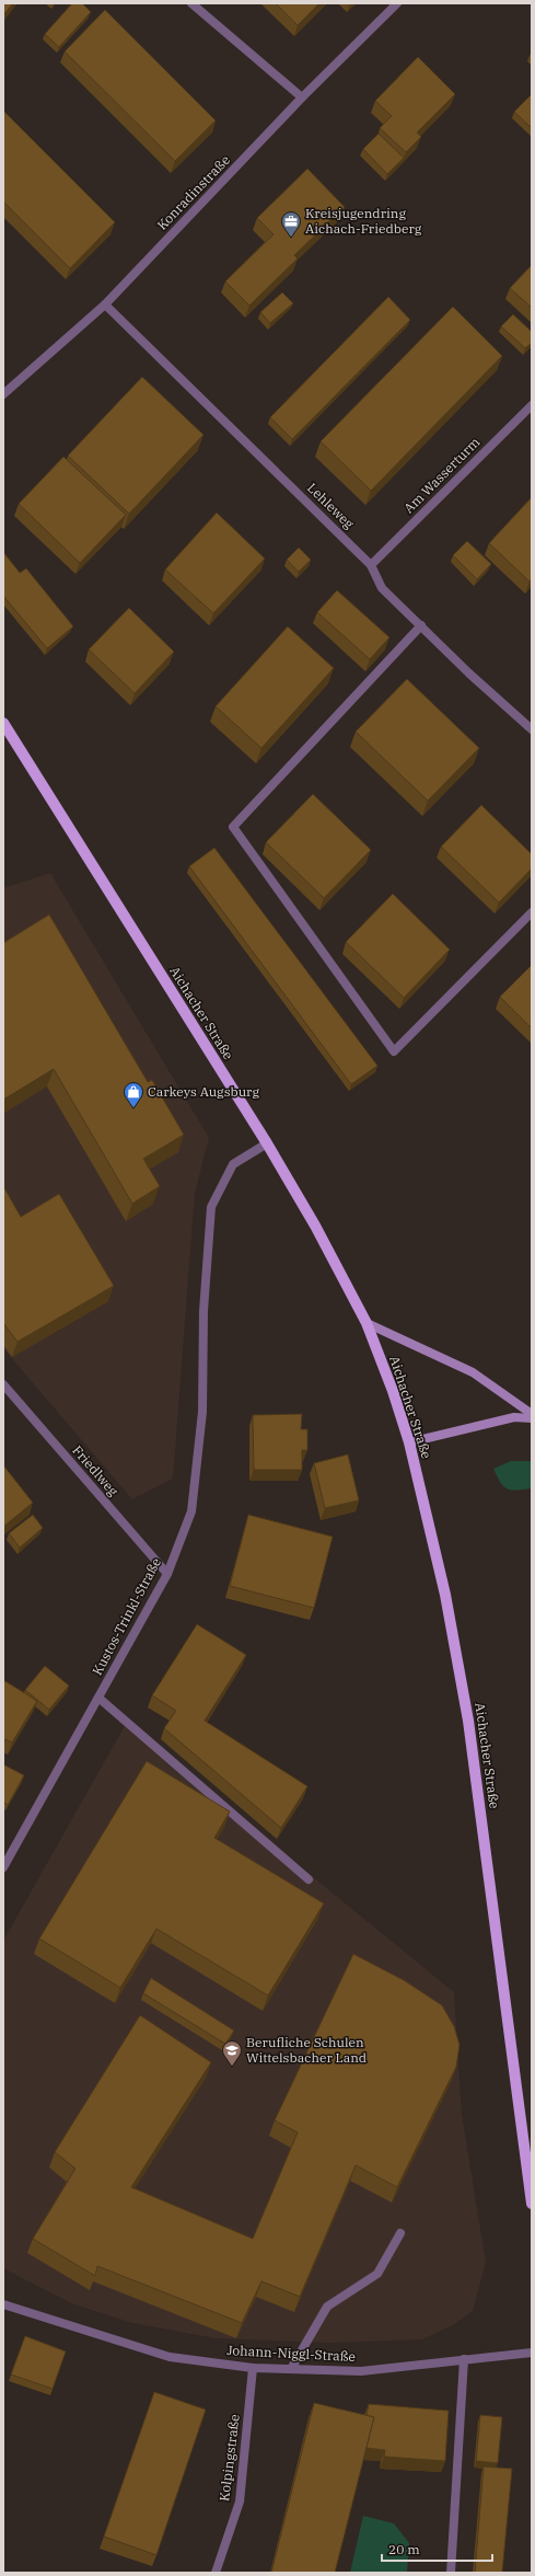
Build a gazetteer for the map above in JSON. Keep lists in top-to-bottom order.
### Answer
{
  "streets": {
    "main road": ["Aichacher Straße"],
    "street": [
      "Konradinstraße",
      "Am Wasserturm",
      "Lehleweg",
      "Friedlweg",
      "Kustos-Trinkl-Straße",
      "Johann-Niggl-Straße",
      "Kolpingstraße"
    ]
  },
  "crossings": [
    ["Konradinstraße", "Lehleweg"],
    ["Am Wasserturm", "Lehleweg"],
    ["Aichacher Straße", "Kustos-Trinkl-Straße"],
    ["Friedlweg", "Kustos-Trinkl-Straße"],
    ["Johann-Niggl-Straße", "Kolpingstraße"]
  ],
  "places": {
    "office": ["Kreisjugendring Aichach-Friedberg"],
    "shop": ["Carkeys Augsburg"],
    "school or university": ["Berufliche Schulen Wittelsbacher Land"]
  },
  "scale_bar": "20 m"
}
